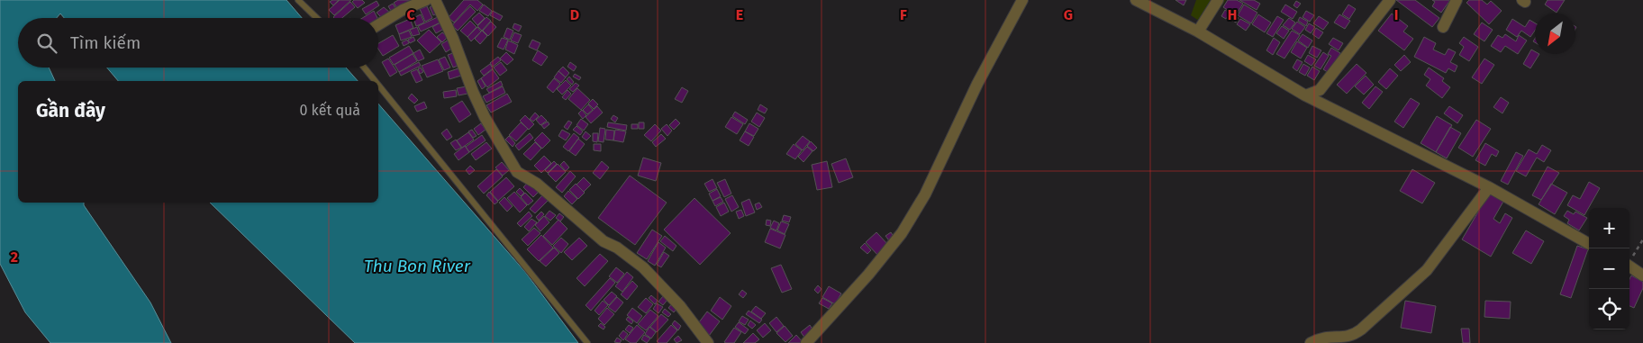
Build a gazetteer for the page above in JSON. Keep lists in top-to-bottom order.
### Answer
{
  "water": ["Thu Bon River"],
  "north": "bottom left",
  "page": {
    "search": "Tìm kiếm",
    "heading": ["Gần đây", "0 kết quả"],
    "map_buttons": ["+", "−"]
  },
  "grid": {
    "columns": [
      "C",
      "D",
      "E",
      "F",
      "G",
      "H",
      "I"
    ],
    "rows": ["2"]
  }
}
